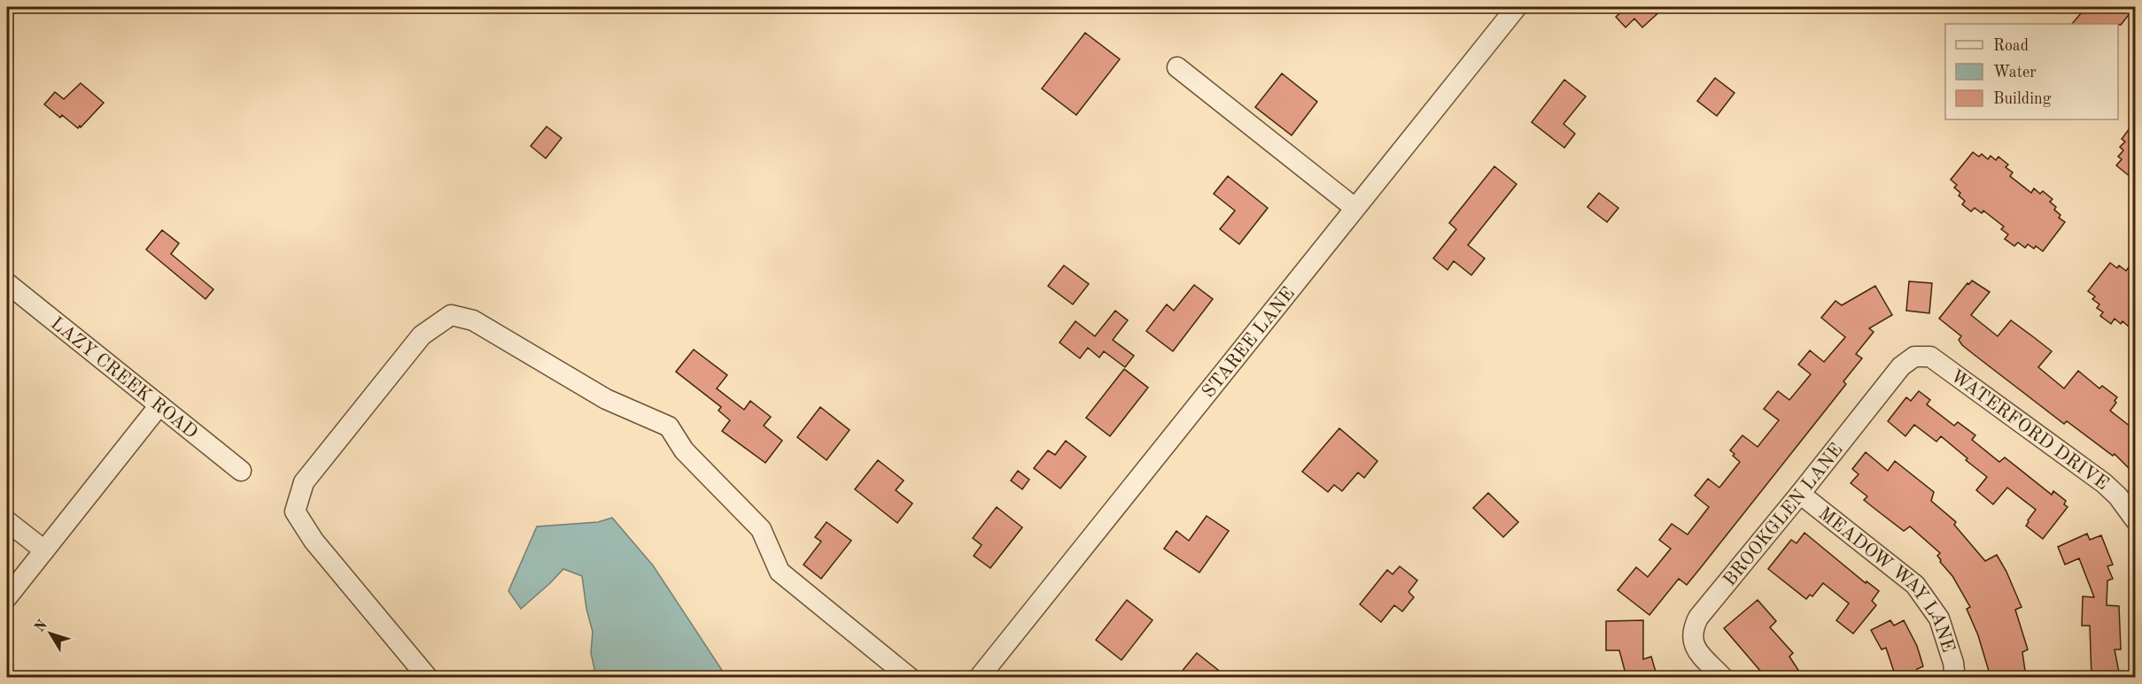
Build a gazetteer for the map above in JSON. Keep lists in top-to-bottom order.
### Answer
{
  "streets": {
    "street": [
      "STAREE LANE",
      "LAZY CREEK ROAD",
      "WATERFORD DRIVE",
      "BROOKGLEN LANE",
      "MEADOW WAY LANE"
    ]
  },
  "crossings": [
    ["WATERFORD DRIVE", "BROOKGLEN LANE"],
    ["BROOKGLEN LANE", "MEADOW WAY LANE"]
  ],
  "legend": ["Road", "Water", "Building"],
  "north": "top left"
}
